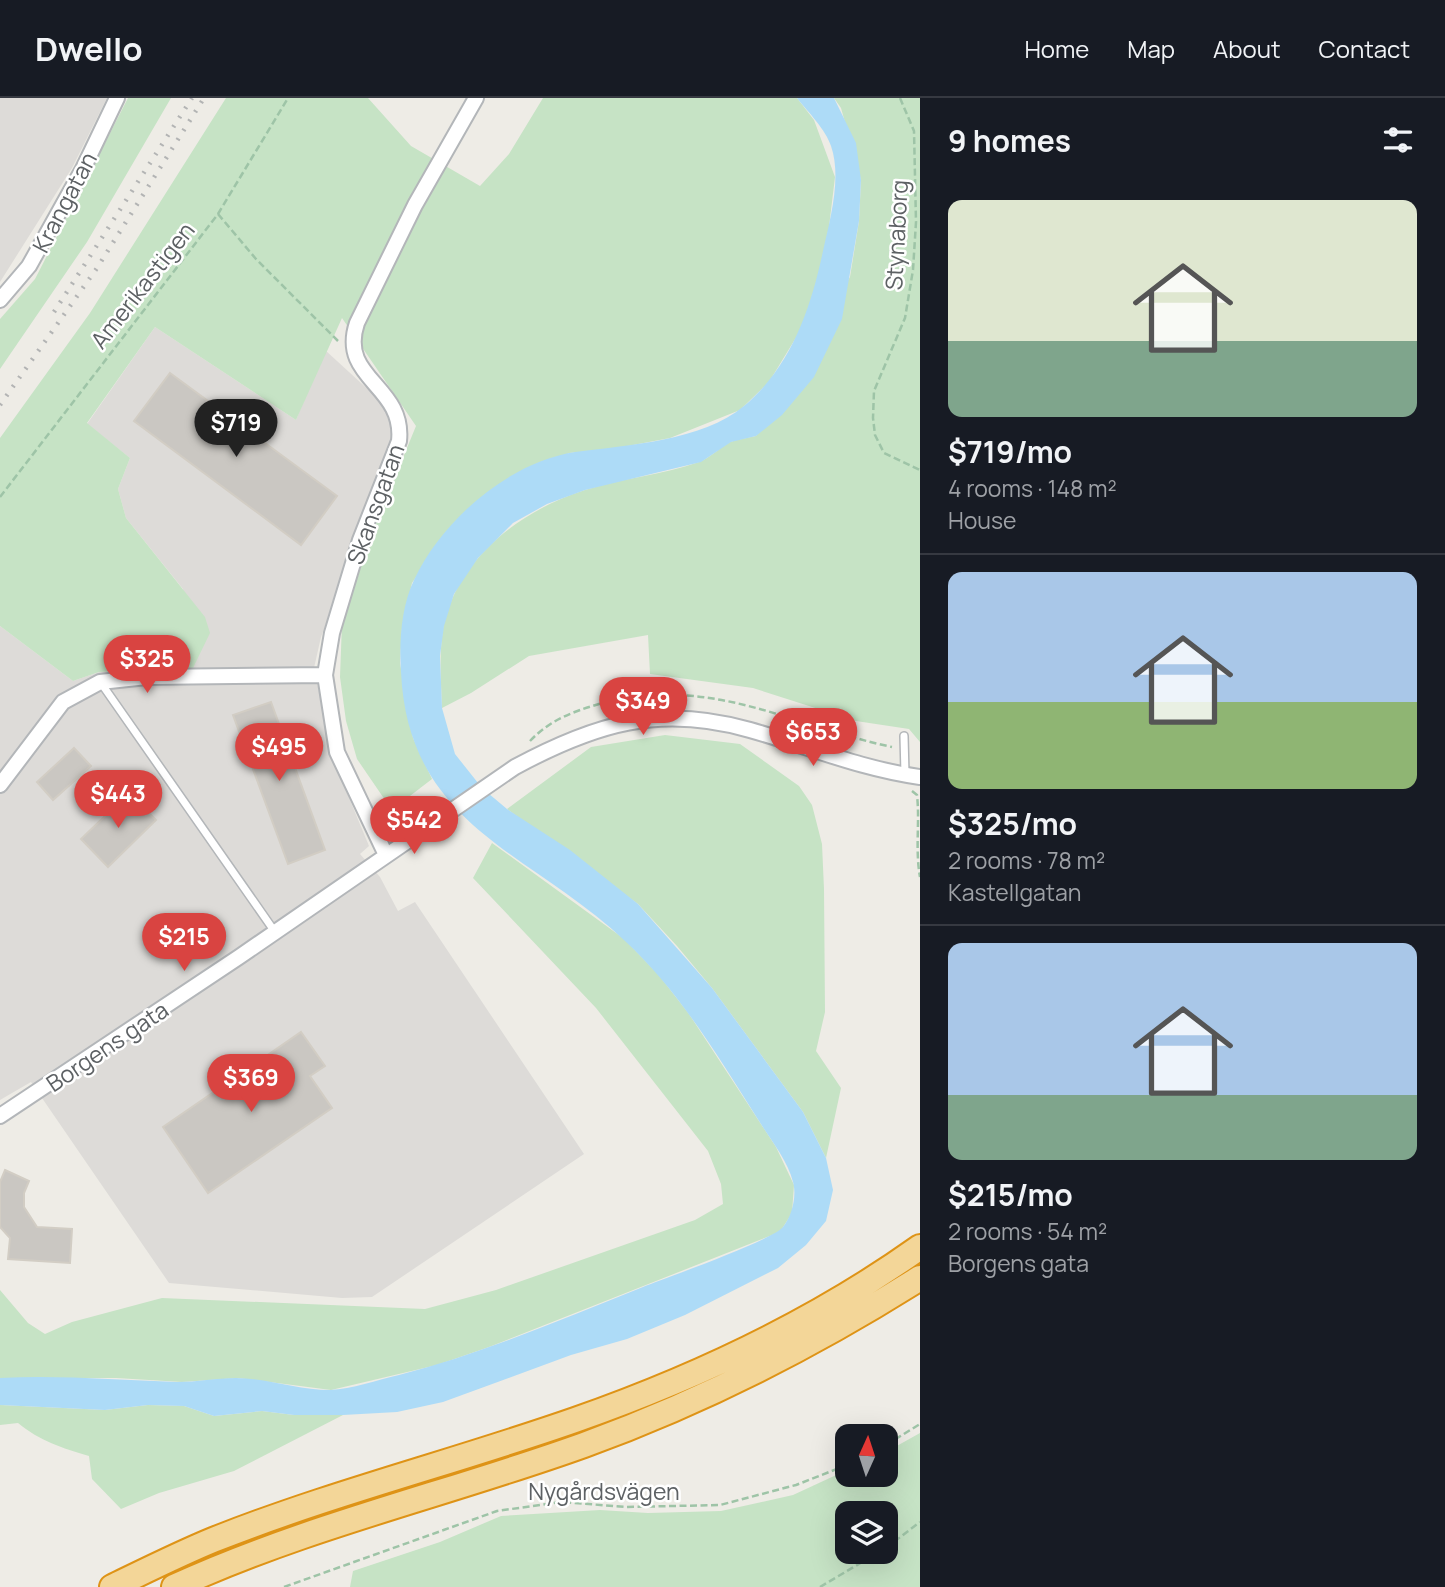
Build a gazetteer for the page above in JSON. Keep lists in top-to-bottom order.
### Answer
{
  "streets": {
    "street": ["Krangatan", "Skansgatan", "Borgens gata"],
    "path": ["Stynaborg", "Amerikastigen", "Nygårdsvägen"]
  },
  "crossings": [
    ["Amerikastigen", "Skansgatan"],
    ["Skansgatan", "Borgens gata"]
  ],
  "north": "top",
  "page": {
    "header": "Dwello",
    "nav": [
      "Home",
      "Map",
      "About",
      "Contact"
    ],
    "heading": "9 homes",
    "list": [
      {
        "name": "$719/mo",
        "note": "4 rooms · 148 m² · House"
      },
      {
        "name": "$325/mo",
        "note": "2 rooms · 78 m² · Kastellgatan"
      },
      {
        "name": "$215/mo",
        "note": "2 rooms · 54 m² · Borgens gata"
      }
    ],
    "price": [
      "$719",
      "$325",
      "$349",
      "$653",
      "$495",
      "$443",
      "$542",
      "$215",
      "$369"
    ]
  }
}
